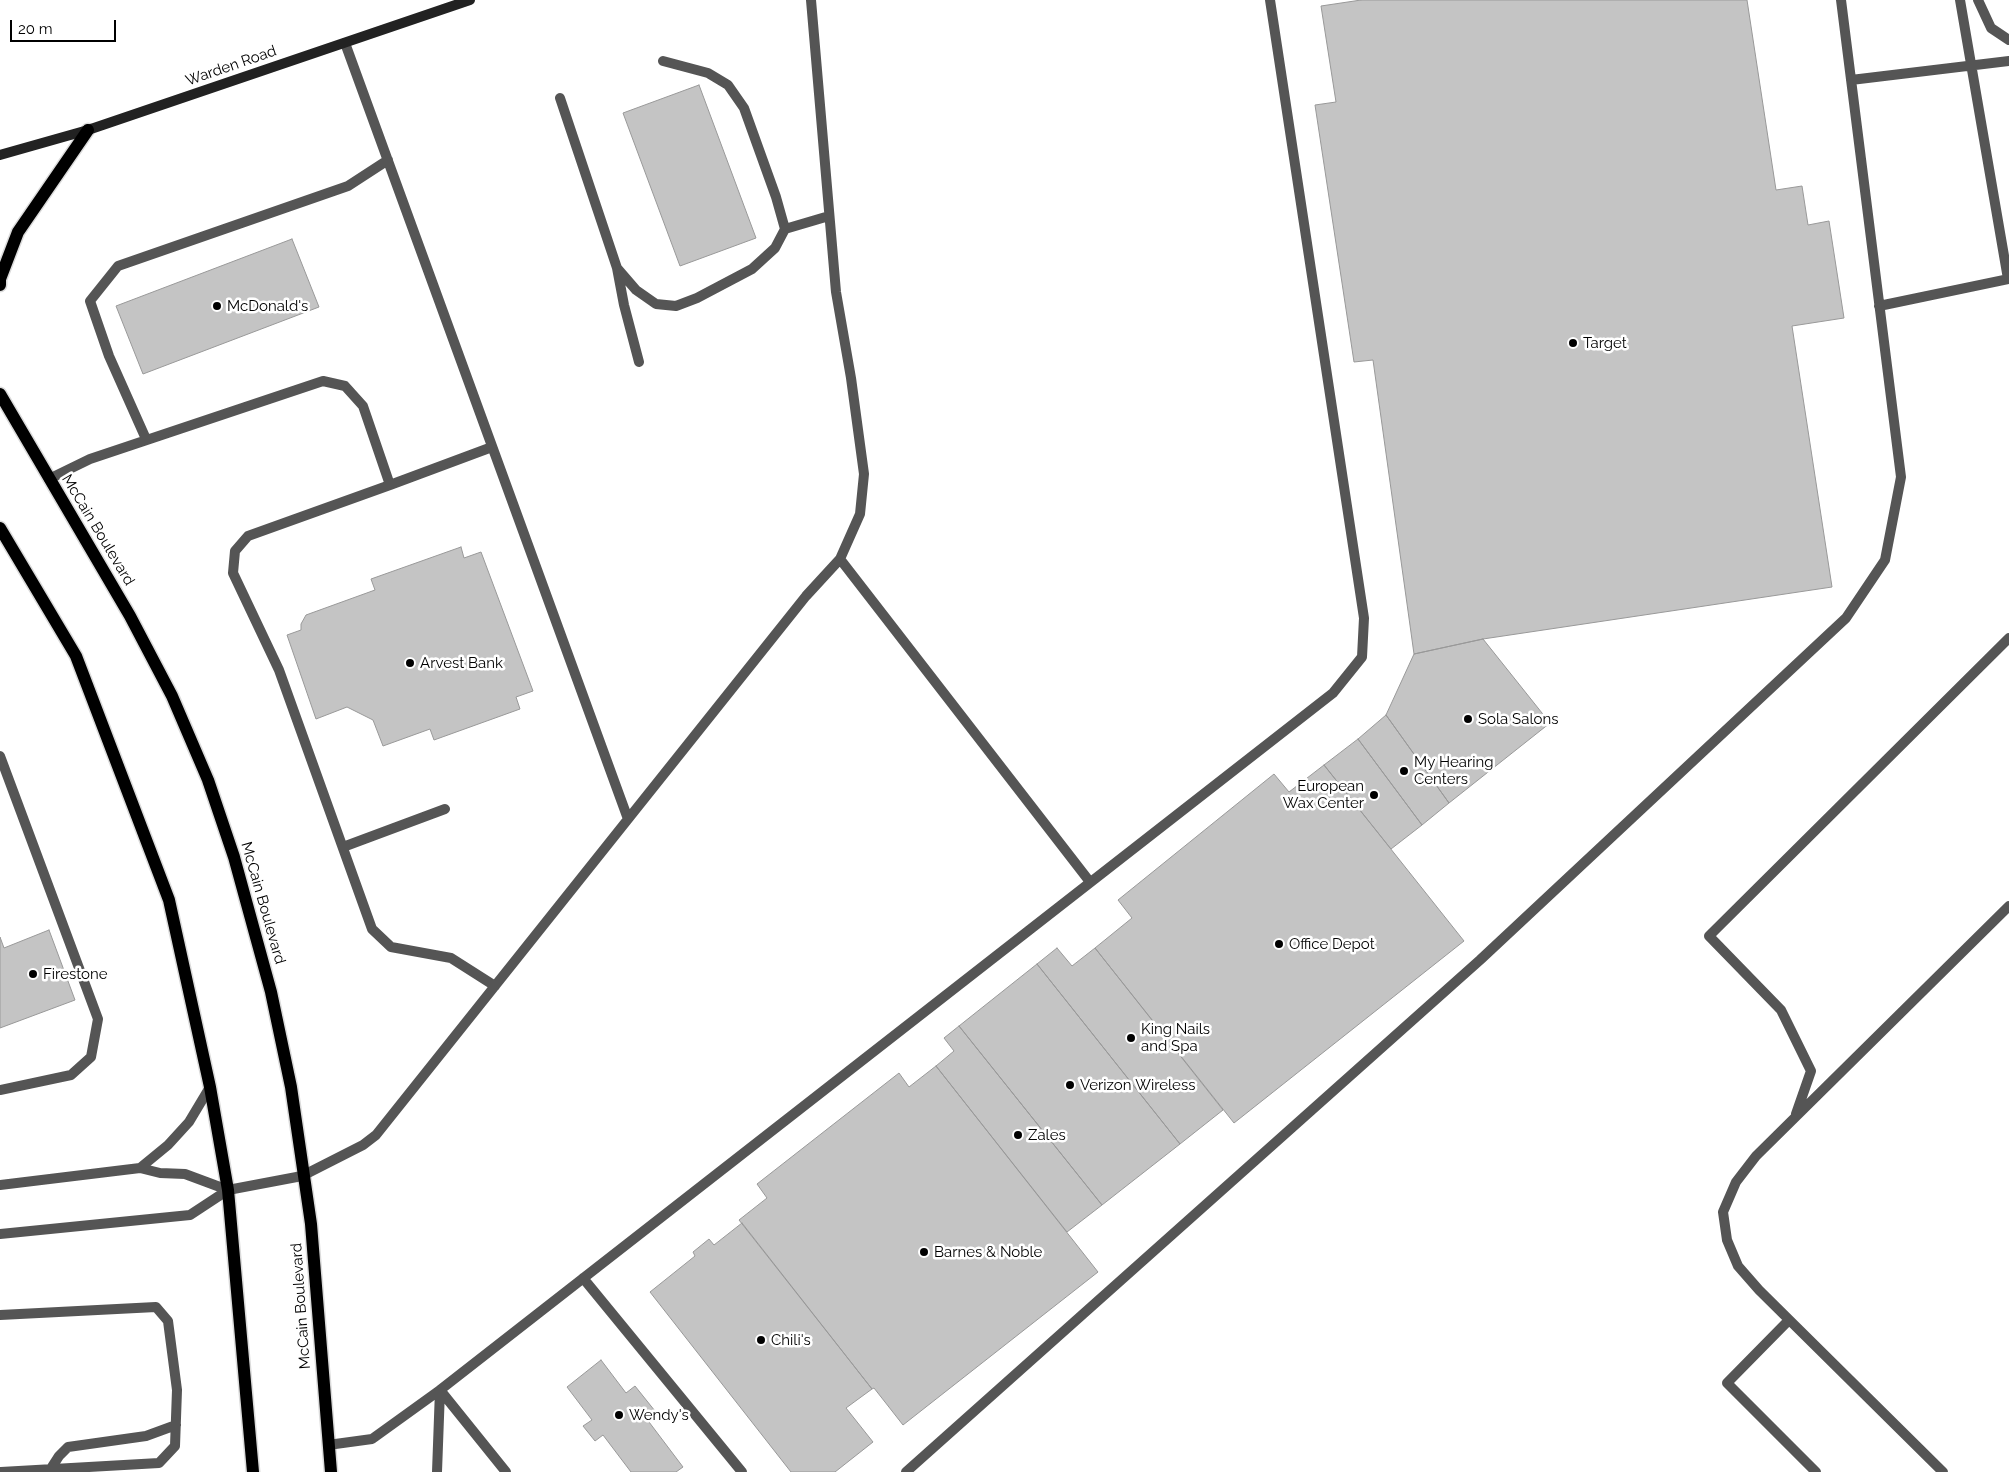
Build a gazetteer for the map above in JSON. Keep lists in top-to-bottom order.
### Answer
{
  "streets": {
    "main road": ["McCain Boulevard"],
    "street": ["Warden Road"]
  },
  "places": [
    "McDonald's",
    "Target",
    "Arvest Bank",
    "Sola Salons",
    "My Hearing Centers",
    "European Wax Center",
    "Office Depot",
    "Firestone",
    "King Nails and Spa",
    "Verizon Wireless",
    "Zales",
    "Barnes & Noble",
    "Chili's",
    "Wendy's"
  ],
  "scale_bar": "20 m"
}
